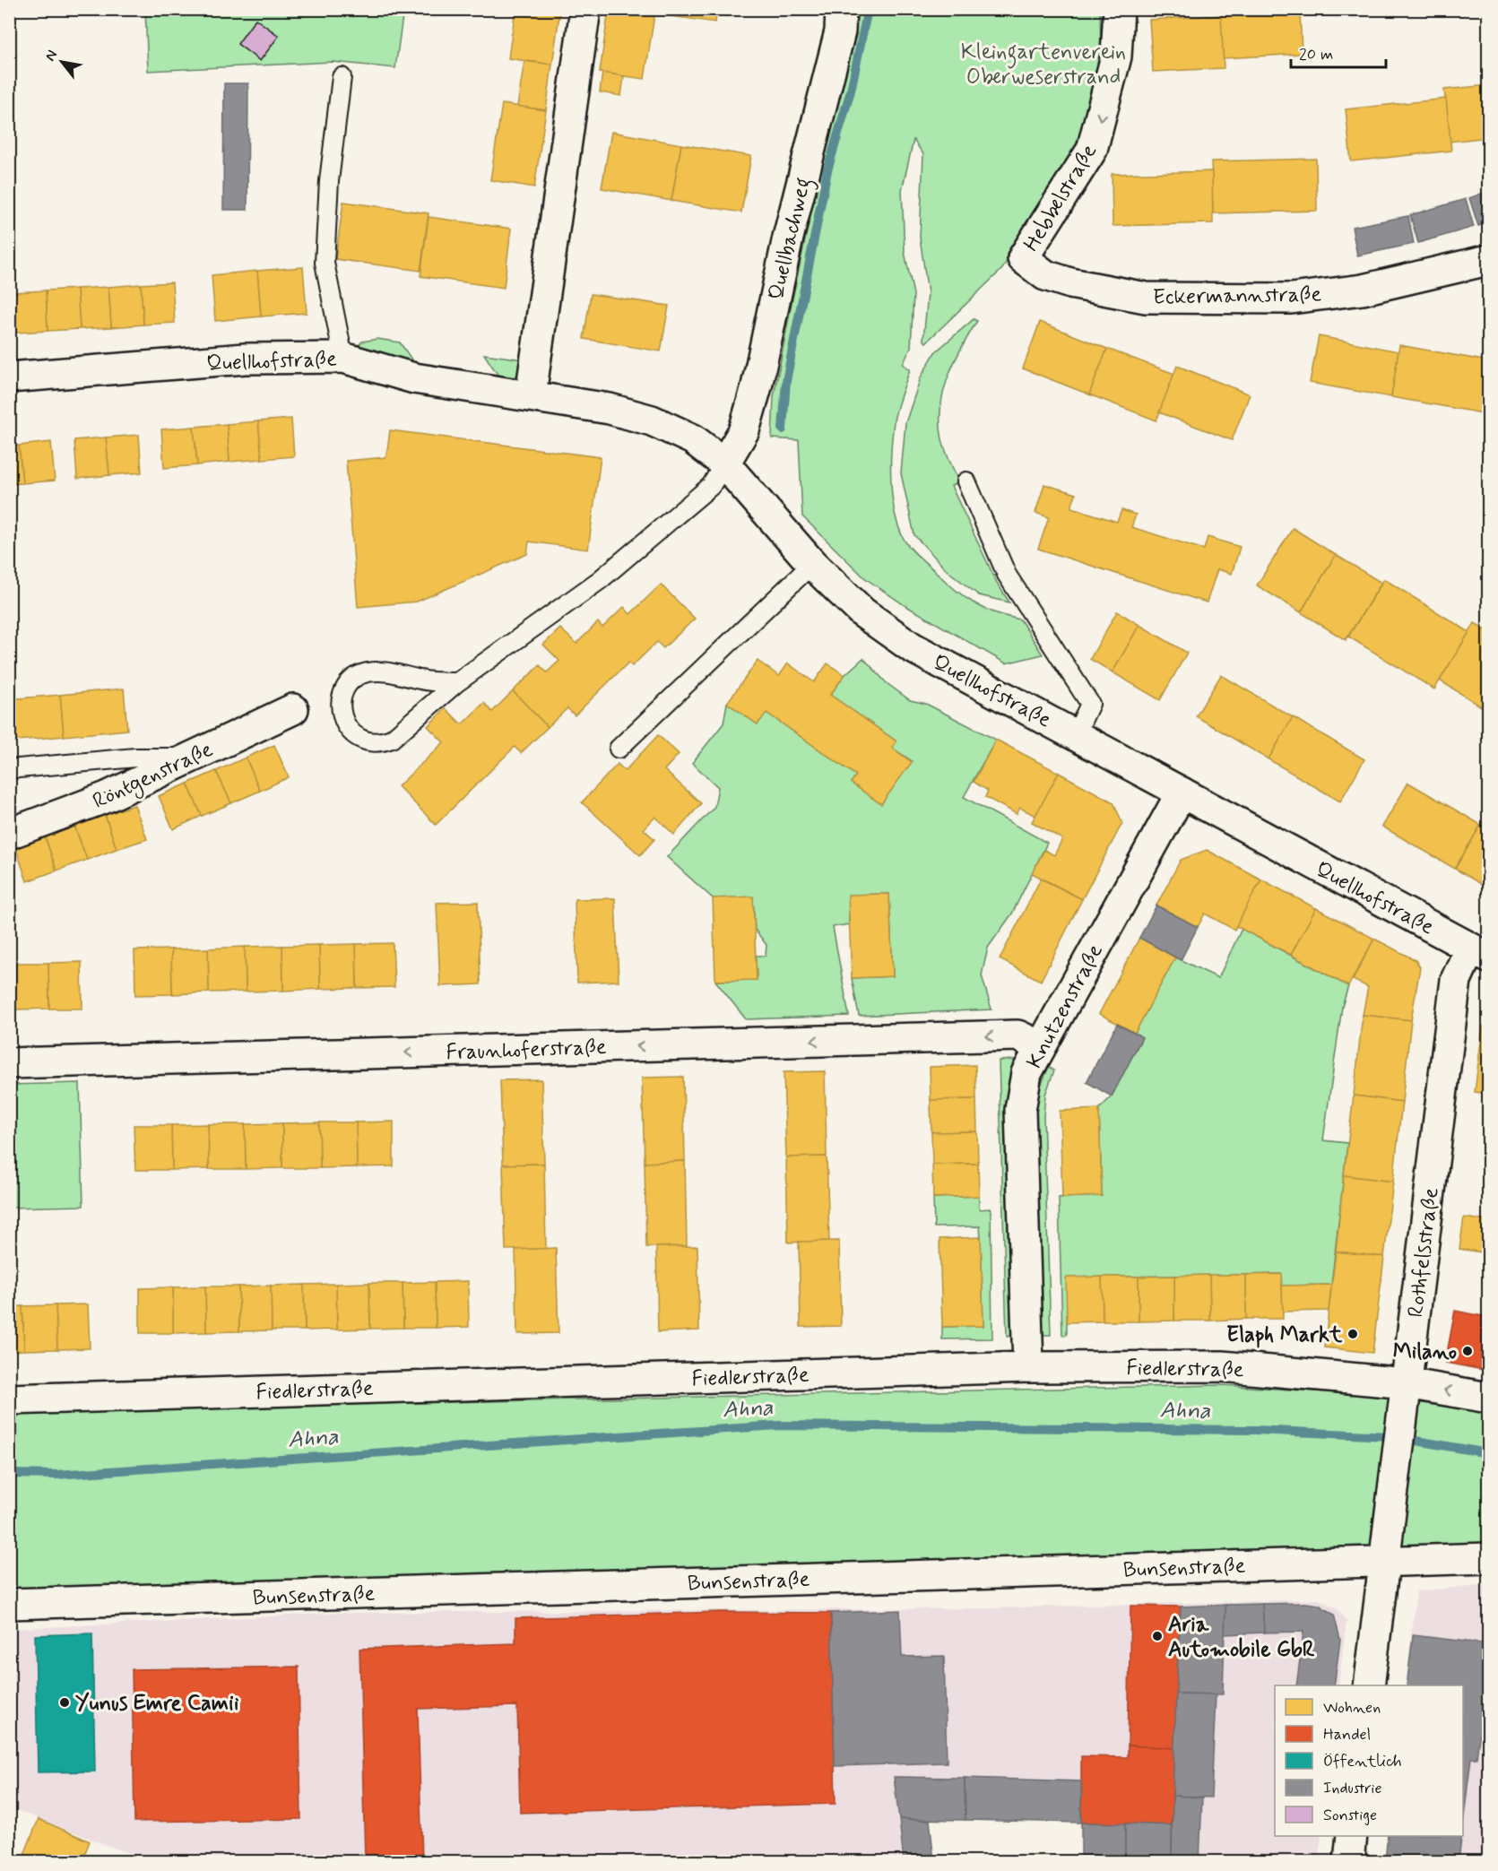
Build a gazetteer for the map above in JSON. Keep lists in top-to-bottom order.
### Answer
{
  "streets": {
    "street": [
      "Hebbelstraße",
      "Quellbachweg",
      "Eckermannstraße",
      "Quellhofstraße",
      "Röntgenstraße",
      "Knutzenstraße",
      "Fraunhoferstraße",
      "Rothfelsstraße",
      "Fiedlerstraße",
      "Bunsenstraße"
    ]
  },
  "crossings": [
    ["Hebbelstraße", "Eckermannstraße"],
    ["Quellbachweg", "Quellhofstraße"],
    ["Quellhofstraße", "Knutzenstraße"],
    ["Quellhofstraße", "Rothfelsstraße"],
    ["Knutzenstraße", "Fraunhoferstraße"],
    ["Knutzenstraße", "Fiedlerstraße"],
    ["Rothfelsstraße", "Fiedlerstraße"],
    ["Rothfelsstraße", "Bunsenstraße"]
  ],
  "one_way": ["Hebbelstraße", "Fraunhoferstraße"],
  "water": ["Ahna"],
  "parks": ["Kleingartenverein Oberweserstrand"],
  "places": [
    "Elaph Markt",
    "Milano",
    "Aria Automobile GbR",
    "Yunus Emre Camii"
  ],
  "legend": [
    "Wohnen",
    "Handel",
    "Öffentlich",
    "Industrie",
    "Sonstige"
  ],
  "scale_bar": "20 m",
  "north": "top left"
}
